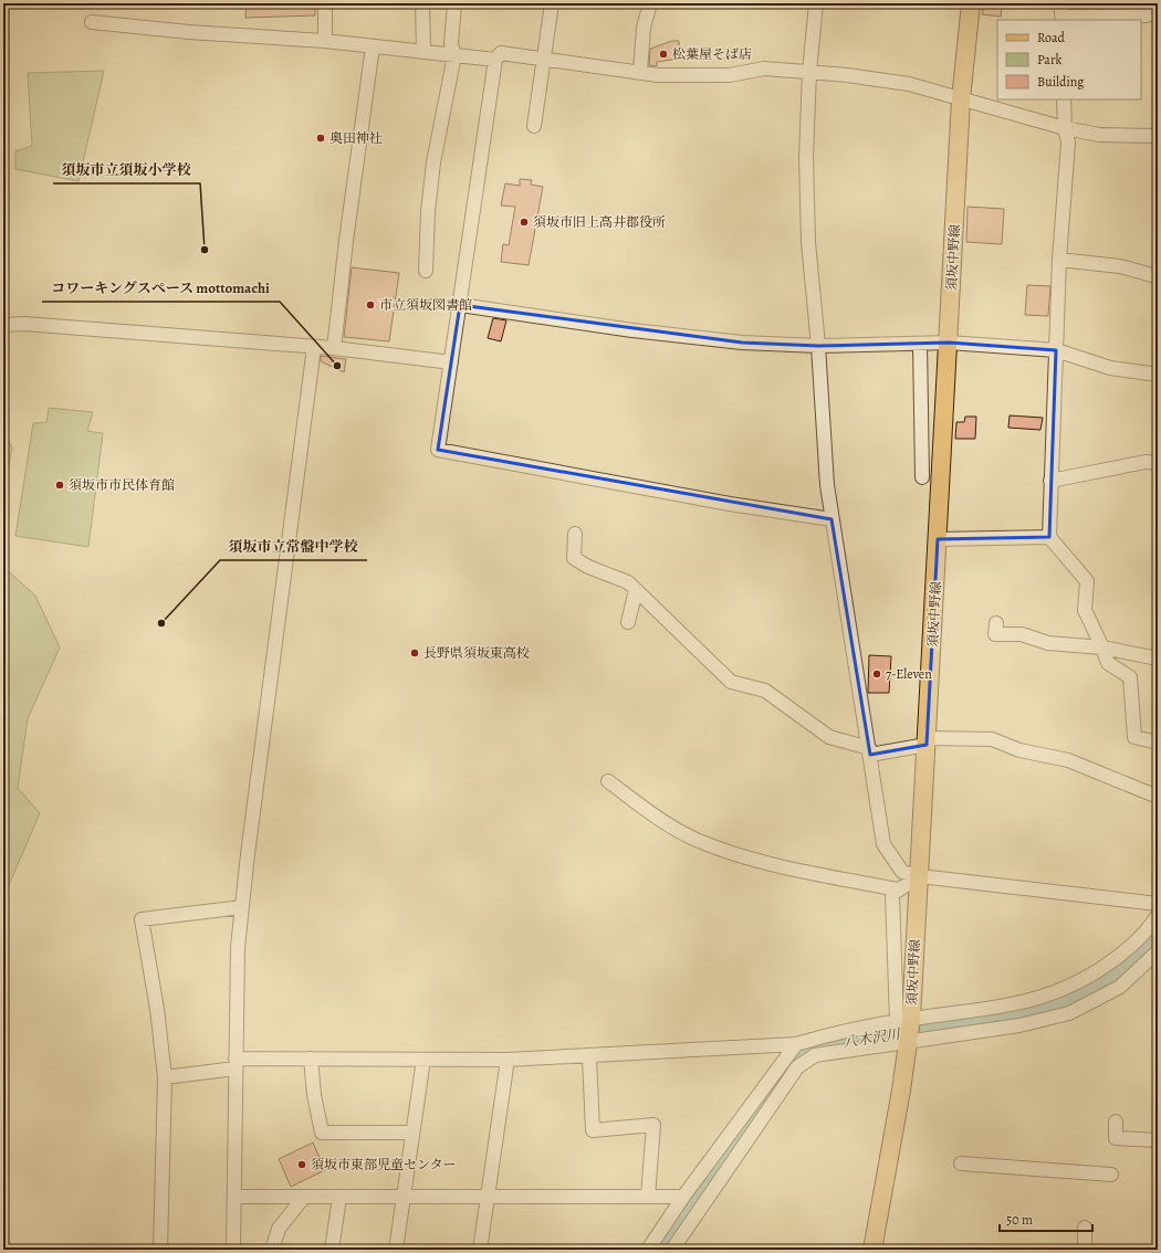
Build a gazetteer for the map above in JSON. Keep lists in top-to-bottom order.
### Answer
{
  "streets": {
    "main road": ["須坂中野線"]
  },
  "water": ["八木沢川"],
  "places": [
    "松葉屋そば店",
    "奥田神社",
    "須坂市旧上高井郡役所",
    "須坂市立須坂小学校",
    "市立須坂図書館",
    "コワーキングスペース mottomachi",
    "須坂市市民体育館",
    "須坂市立常盤中学校",
    "長野県須坂東高校",
    "7-Eleven",
    "須坂市東部児童センター"
  ],
  "legend": ["Road", "Park", "Building"],
  "scale_bar": "50 m"
}
